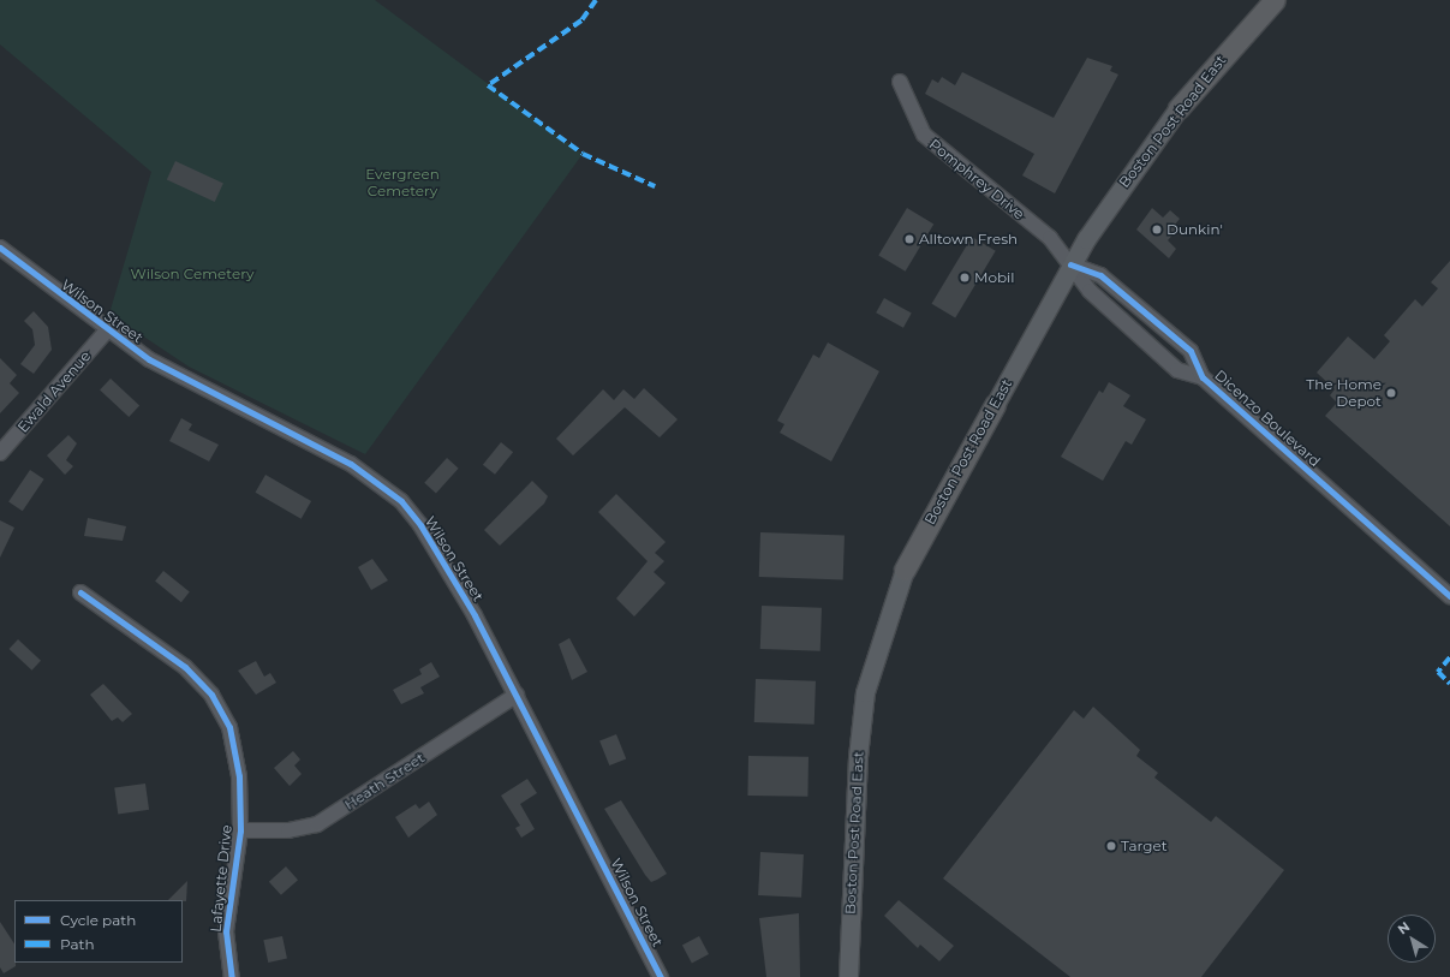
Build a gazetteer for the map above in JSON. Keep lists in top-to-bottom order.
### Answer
{
  "streets": {
    "highway": ["Boston Post Road East"],
    "street": [
      "Pomphrey Drive",
      "Wilson Street",
      "Ewald Avenue",
      "Dicenzo Boulevard",
      "Heath Street",
      "Lafayette Drive"
    ]
  },
  "crossings": [
    ["Boston Post Road East", "Pomphrey Drive"],
    ["Boston Post Road East", "Dicenzo Boulevard"],
    ["Pomphrey Drive", "Dicenzo Boulevard"],
    ["Wilson Street", "Ewald Avenue"],
    ["Wilson Street", "Heath Street"],
    ["Heath Street", "Lafayette Drive"]
  ],
  "parks": ["Evergreen Cemetery", "Wilson Cemetery"],
  "places": [
    "Dunkin'",
    "Alltown Fresh",
    "Mobil",
    "The Home Depot",
    "Target"
  ],
  "legend": ["Cycle path", "Path"],
  "north": "top left"
}
